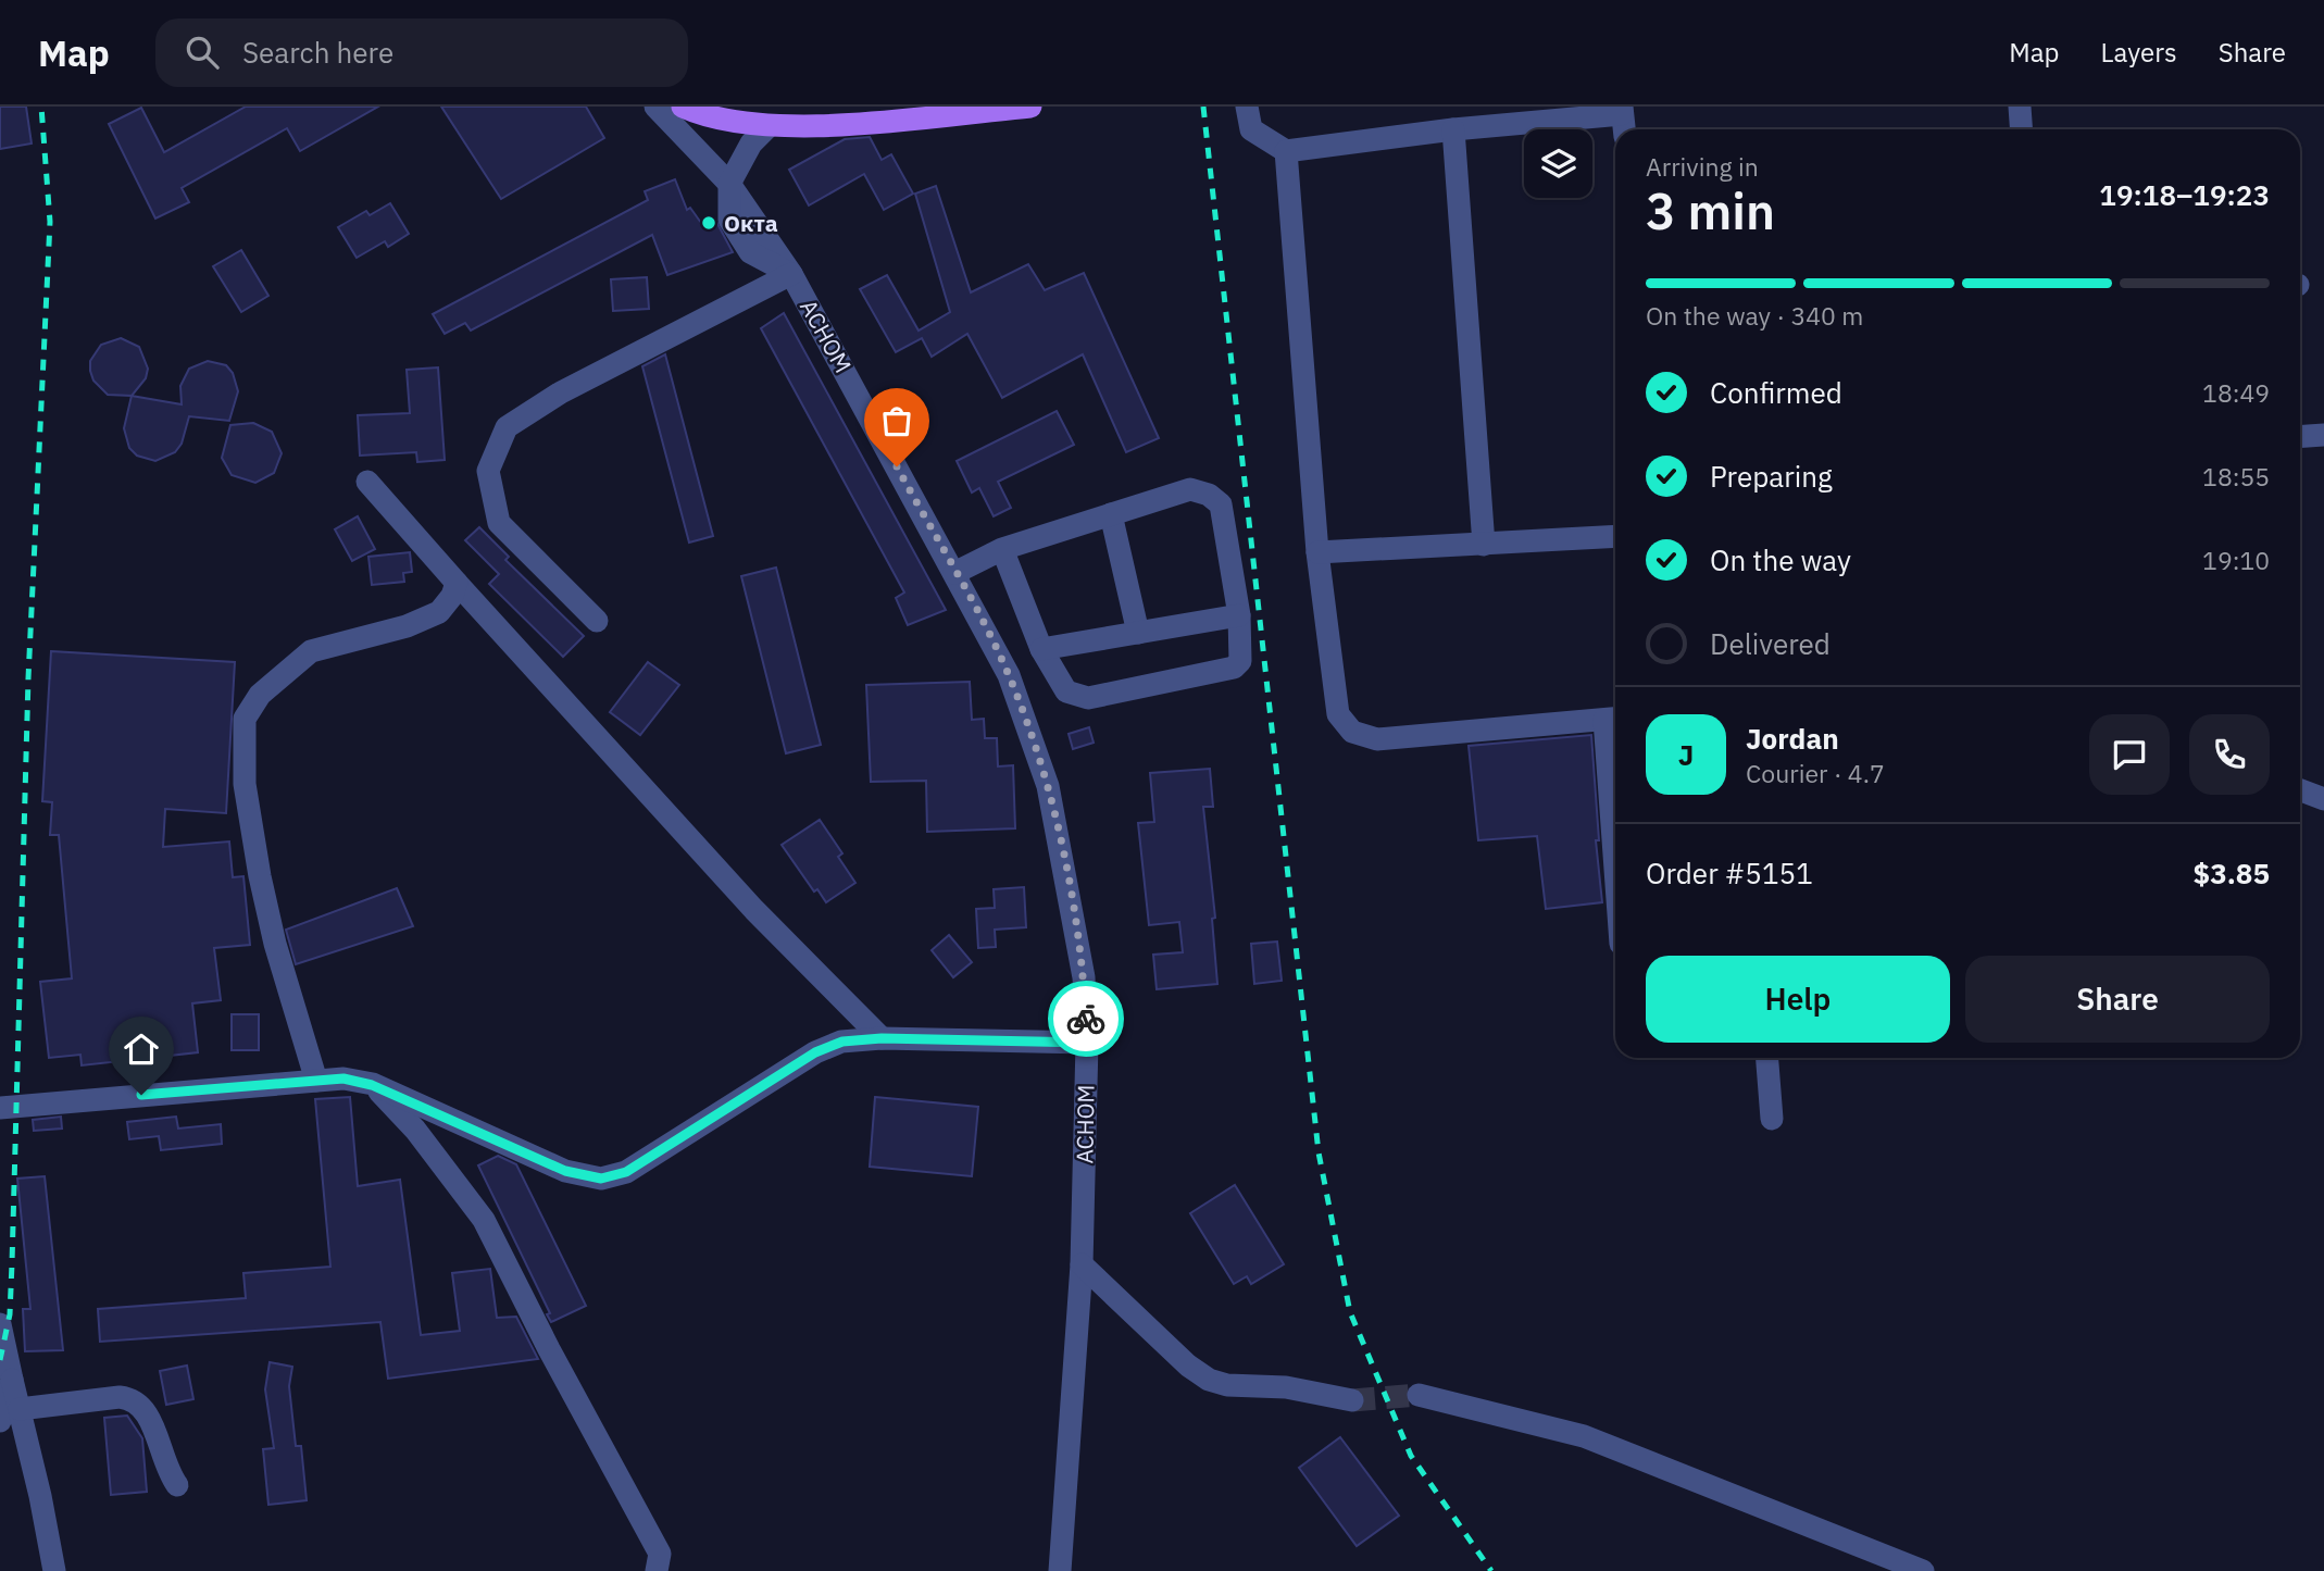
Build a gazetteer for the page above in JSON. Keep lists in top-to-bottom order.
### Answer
{
  "streets": {
    "street": ["АСНОМ"]
  },
  "places": ["Окта"],
  "page": {
    "header": "Map",
    "search": "Search here",
    "nav": ["Map", "Layers", "Share"],
    "heading": ["3 min", "Arriving in", "19:18–19:23"],
    "panel": [
      "Jordan",
      "Courier · 4.7",
      "Order #5151",
      "$3.85"
    ],
    "bar": "On the way · 340 m",
    "list": [
      ["Confirmed", "18:49"],
      ["Preparing", "18:55"],
      ["On the way", "19:10"],
      "Delivered"
    ],
    "round": "J",
    "buttons": ["Help", "Share"]
  }
}
